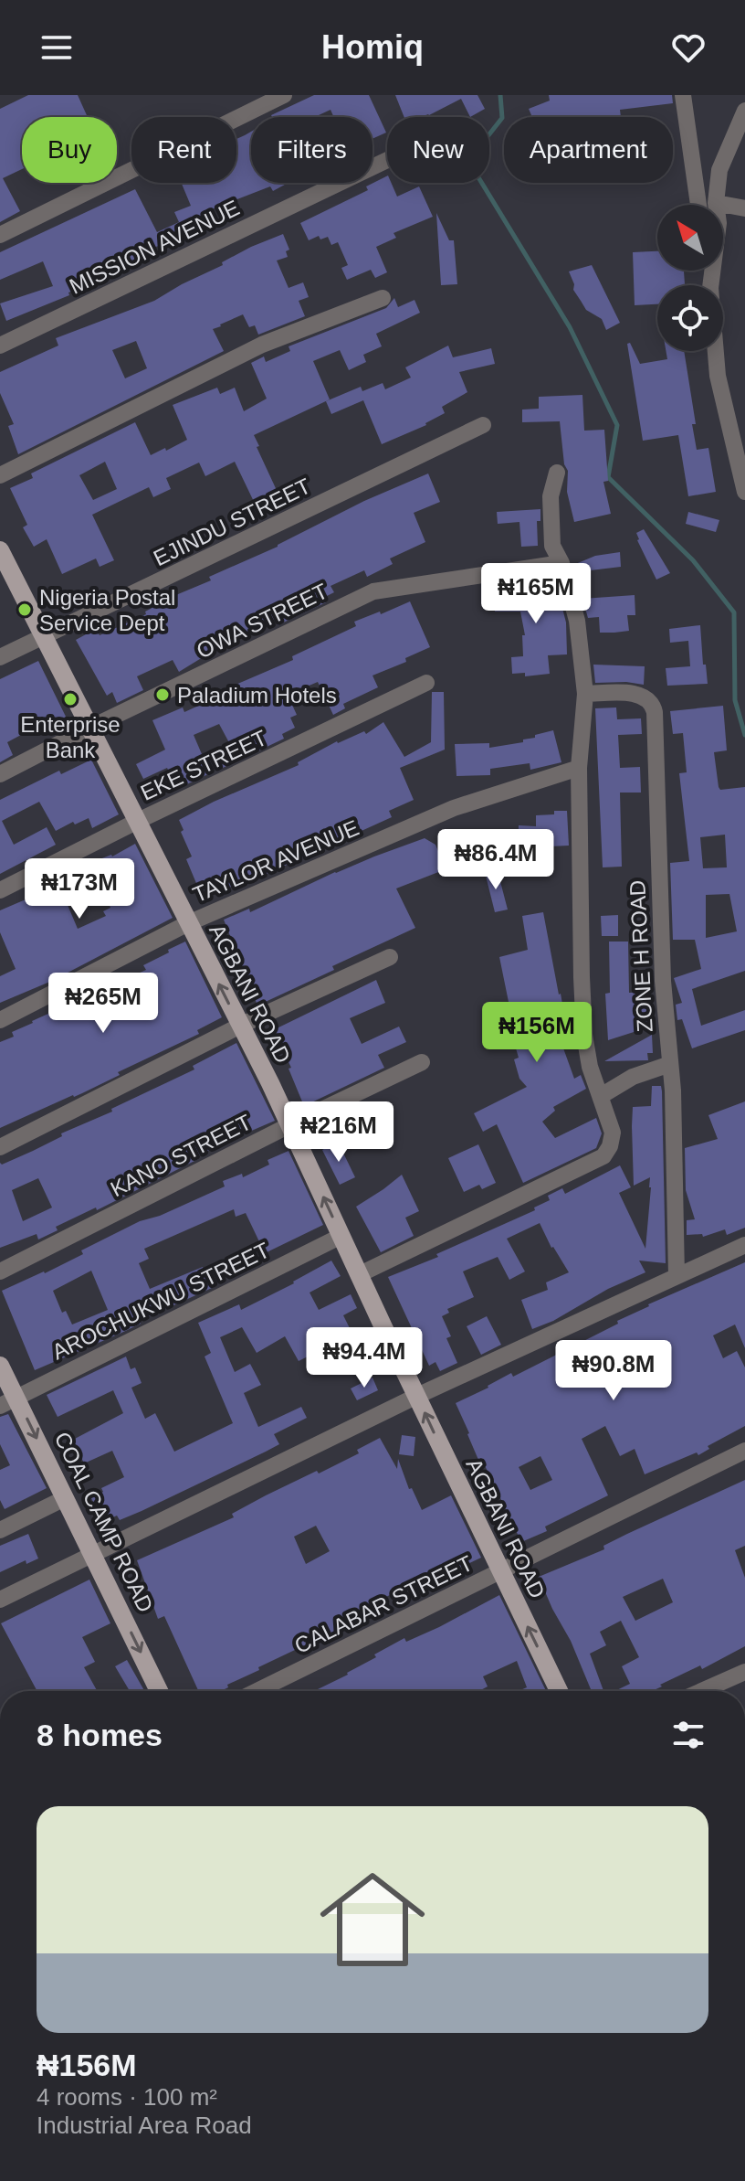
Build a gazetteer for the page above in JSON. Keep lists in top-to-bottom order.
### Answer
{
  "streets": {
    "main road": ["AGBANI ROAD", "COAL CAMP ROAD"],
    "street": [
      "MISSION AVENUE",
      "EJINDU STREET",
      "OWA STREET",
      "EKE STREET",
      "TAYLOR AVENUE",
      "ZONE H ROAD",
      "KANO STREET",
      "AROCHUKWU STREET",
      "CALABAR STREET"
    ]
  },
  "crossings": [
    ["EJINDU STREET", "AGBANI ROAD"],
    ["OWA STREET", "AGBANI ROAD"],
    ["EKE STREET", "AGBANI ROAD"],
    ["TAYLOR AVENUE", "AGBANI ROAD"],
    ["AGBANI ROAD", "KANO STREET"],
    ["AGBANI ROAD", "AROCHUKWU STREET"],
    ["AGBANI ROAD", "CALABAR STREET"],
    ["AROCHUKWU STREET", "COAL CAMP ROAD"]
  ],
  "one_way": ["AGBANI ROAD", "COAL CAMP ROAD"],
  "places": ["Nigeria Postal Service Dept", "Paladium Hotels", "Enterprise Bank"],
  "north": "top left",
  "page": {
    "header": "Homiq",
    "chip": [
      "Buy",
      "Rent",
      "Filters",
      "New",
      "Apartment"
    ],
    "price": [
      "₦165M",
      "₦86.4M",
      "₦173M",
      "₦265M",
      "₦156M",
      "₦216M",
      "₦94.4M",
      "₦90.8M"
    ],
    "heading": "8 homes",
    "list": [
      {
        "name": "₦156M",
        "note": "4 rooms · 100 m² · Industrial Area Road"
      }
    ]
  }
}
